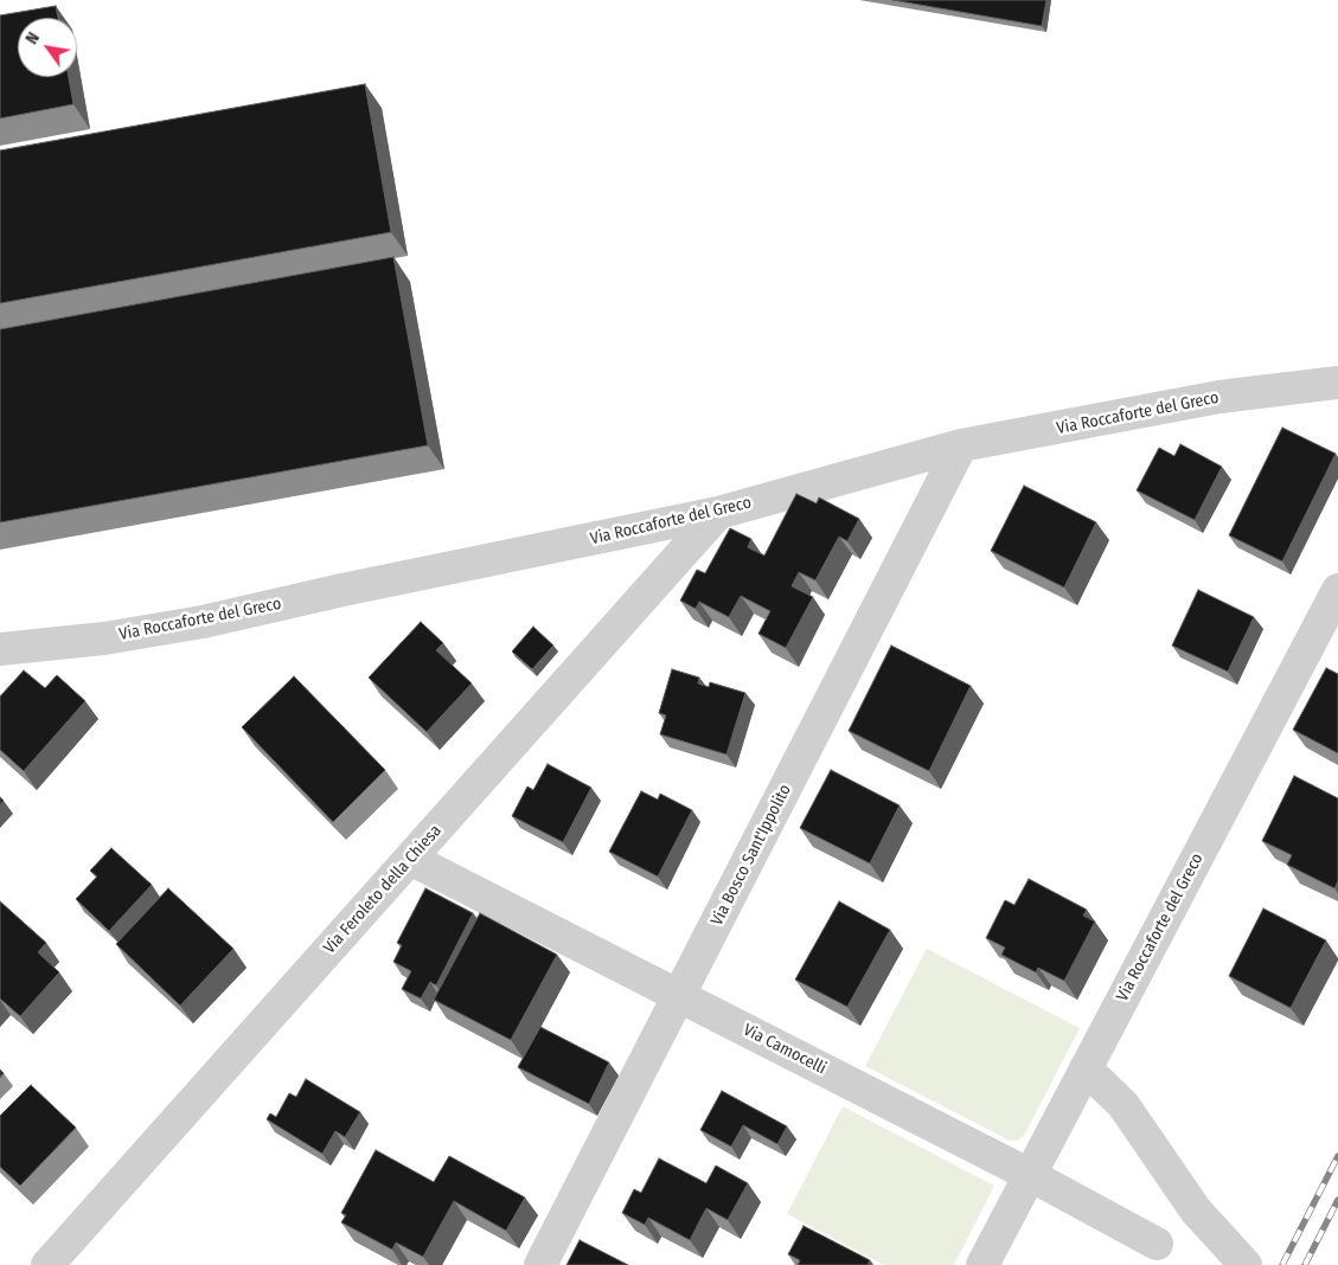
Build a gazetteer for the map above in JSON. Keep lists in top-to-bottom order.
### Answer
{
  "streets": {
    "street": [
      "Via Roccaforte del Greco",
      "Via Bosco Sant'Ippolito",
      "Via Feroleto della Chiesa",
      "Via Camocelli"
    ]
  },
  "crossings": [
    ["Via Roccaforte del Greco", "Via Bosco Sant'Ippolito"],
    ["Via Roccaforte del Greco", "Via Feroleto della Chiesa"],
    ["Via Roccaforte del Greco", "Via Camocelli"],
    ["Via Bosco Sant'Ippolito", "Via Camocelli"],
    ["Via Feroleto della Chiesa", "Via Camocelli"]
  ],
  "north": "top left"
}
